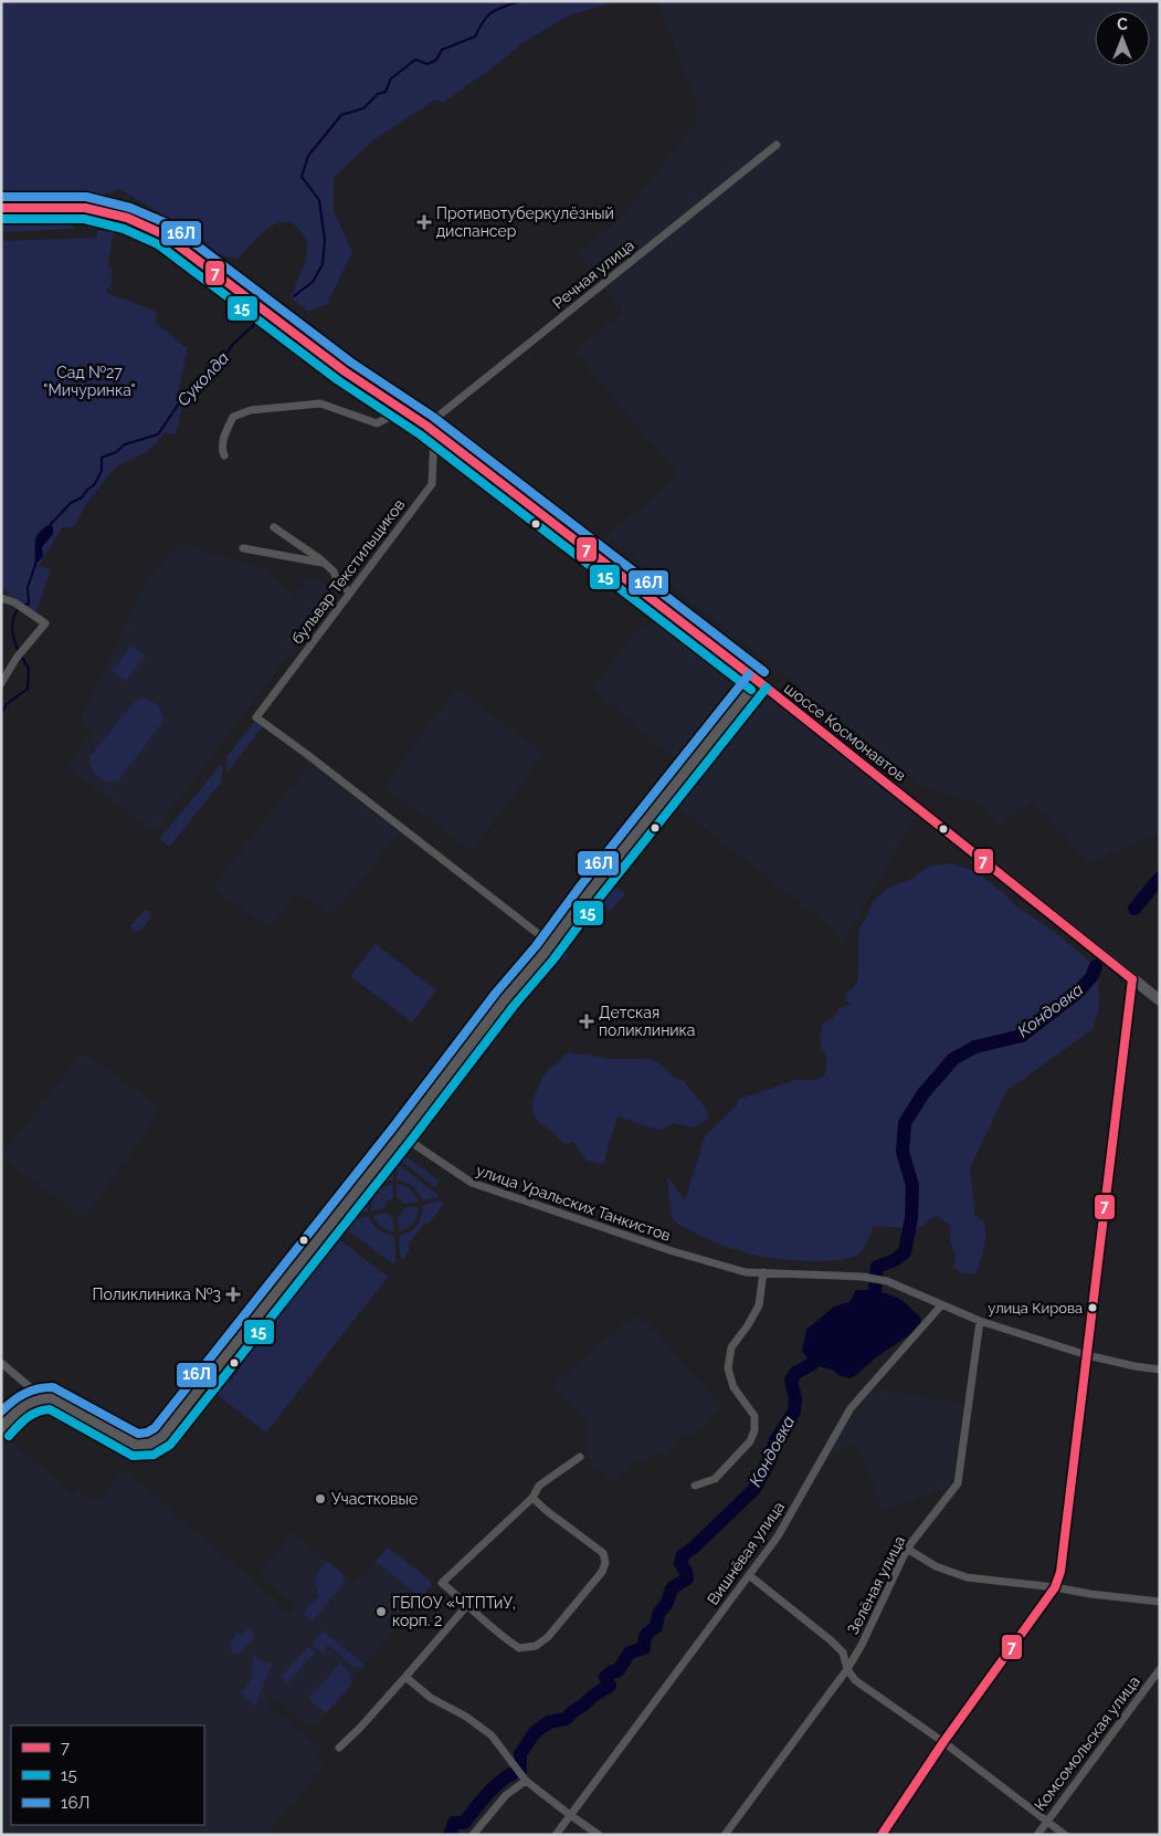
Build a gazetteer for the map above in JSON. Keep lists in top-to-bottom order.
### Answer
{
  "streets": {
    "main road": ["шоссе Космонавтов"],
    "street": [
      "Речная улица",
      "бульвар Текстильщиков",
      "улица Уральских Танкистов",
      "Вишнёвая улица",
      "Зелёная улица",
      "Комсомольская улица"
    ]
  },
  "crossings": [
    ["Речная улица", "бульвар Текстильщиков"],
    ["Речная улица", "шоссе Космонавтов"],
    ["бульвар Текстильщиков", "шоссе Космонавтов"],
    ["улица Уральских Танкистов", "Вишнёвая улица"],
    ["улица Уральских Танкистов", "Зелёная улица"]
  ],
  "water": ["Суколда", "Кондовка"],
  "parks": ["Сад №27 \"Мичуринка\""],
  "places": {
    "health": ["Противотуберкулёзный диспансер", "Детская поликлиника", "Поликлиника №3"],
    "other": ["улица Кирова", "Участковые", "ГБПОУ «ЧТПТиУ, корп. 2"]
  },
  "lines": ["transit line 16Л", "transit line 7", "transit line 15"],
  "legend": ["7", "15", "16Л"],
  "north": "top"
}
